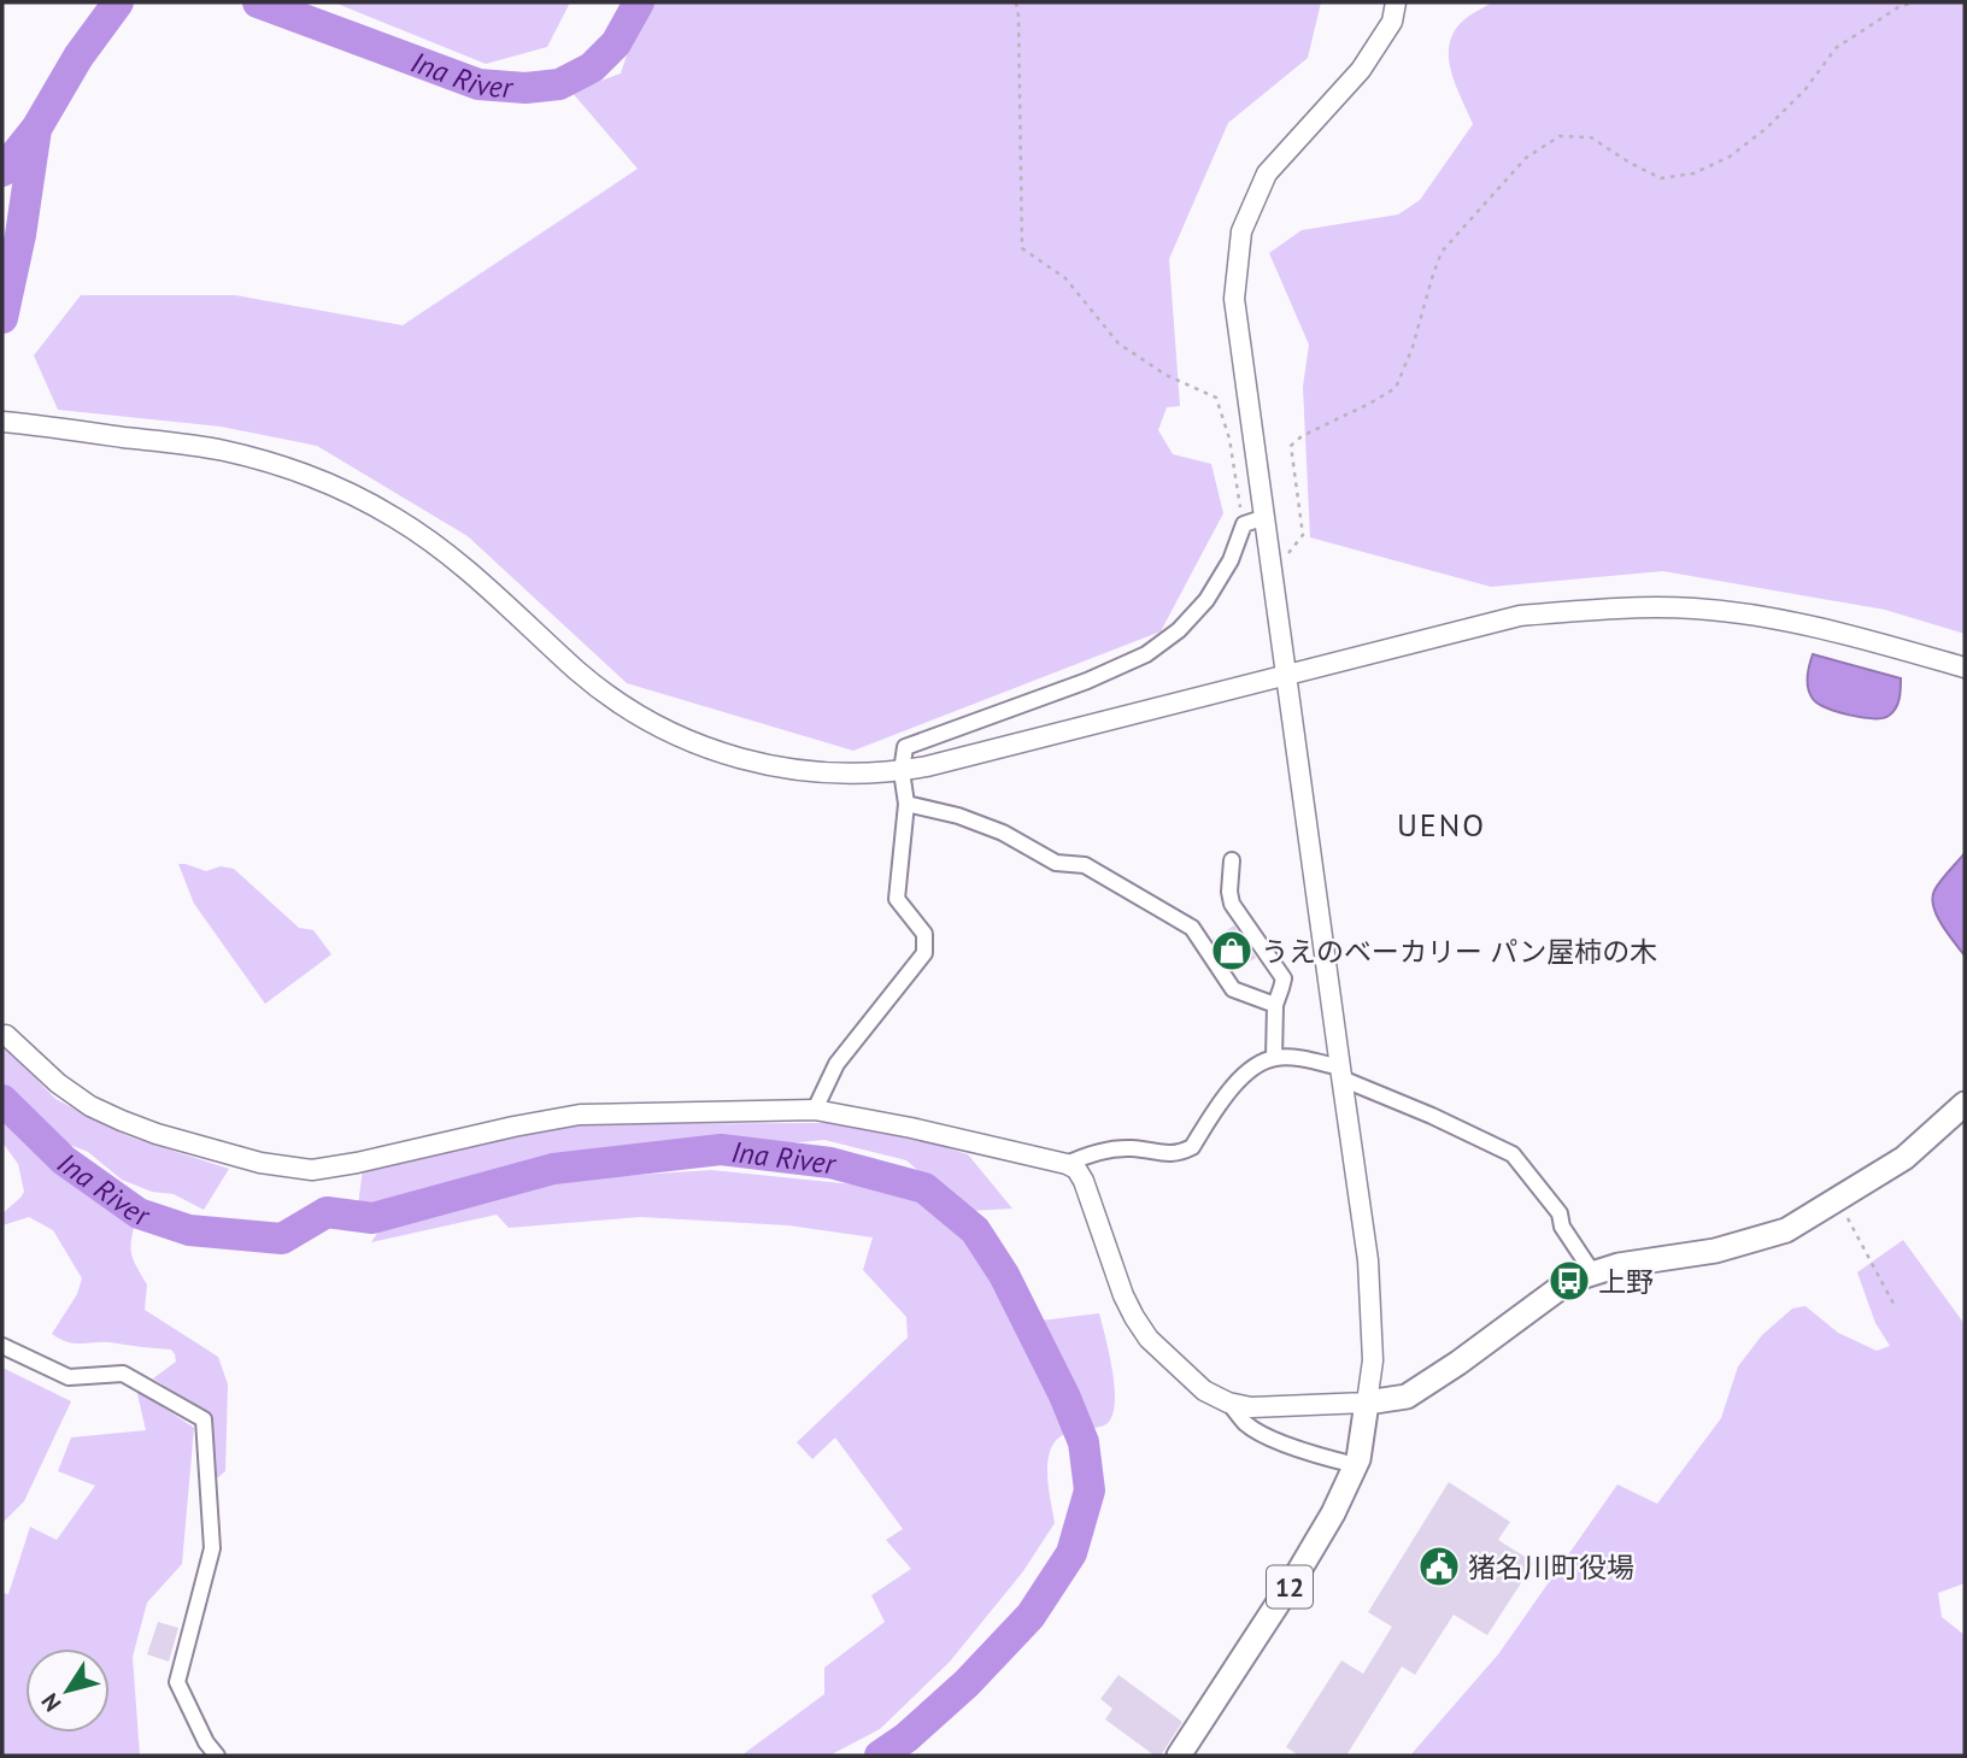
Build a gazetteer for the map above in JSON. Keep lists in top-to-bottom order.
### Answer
{
  "streets": {
    "main road": ["12"]
  },
  "districts": ["UENO"],
  "water": ["Ina River"],
  "places": {
    "shop": ["うえのベーカリー パン屋柿の木"],
    "bus stop": ["上野"],
    "public building": ["猪名川町役場"]
  },
  "north": "bottom left"
}
